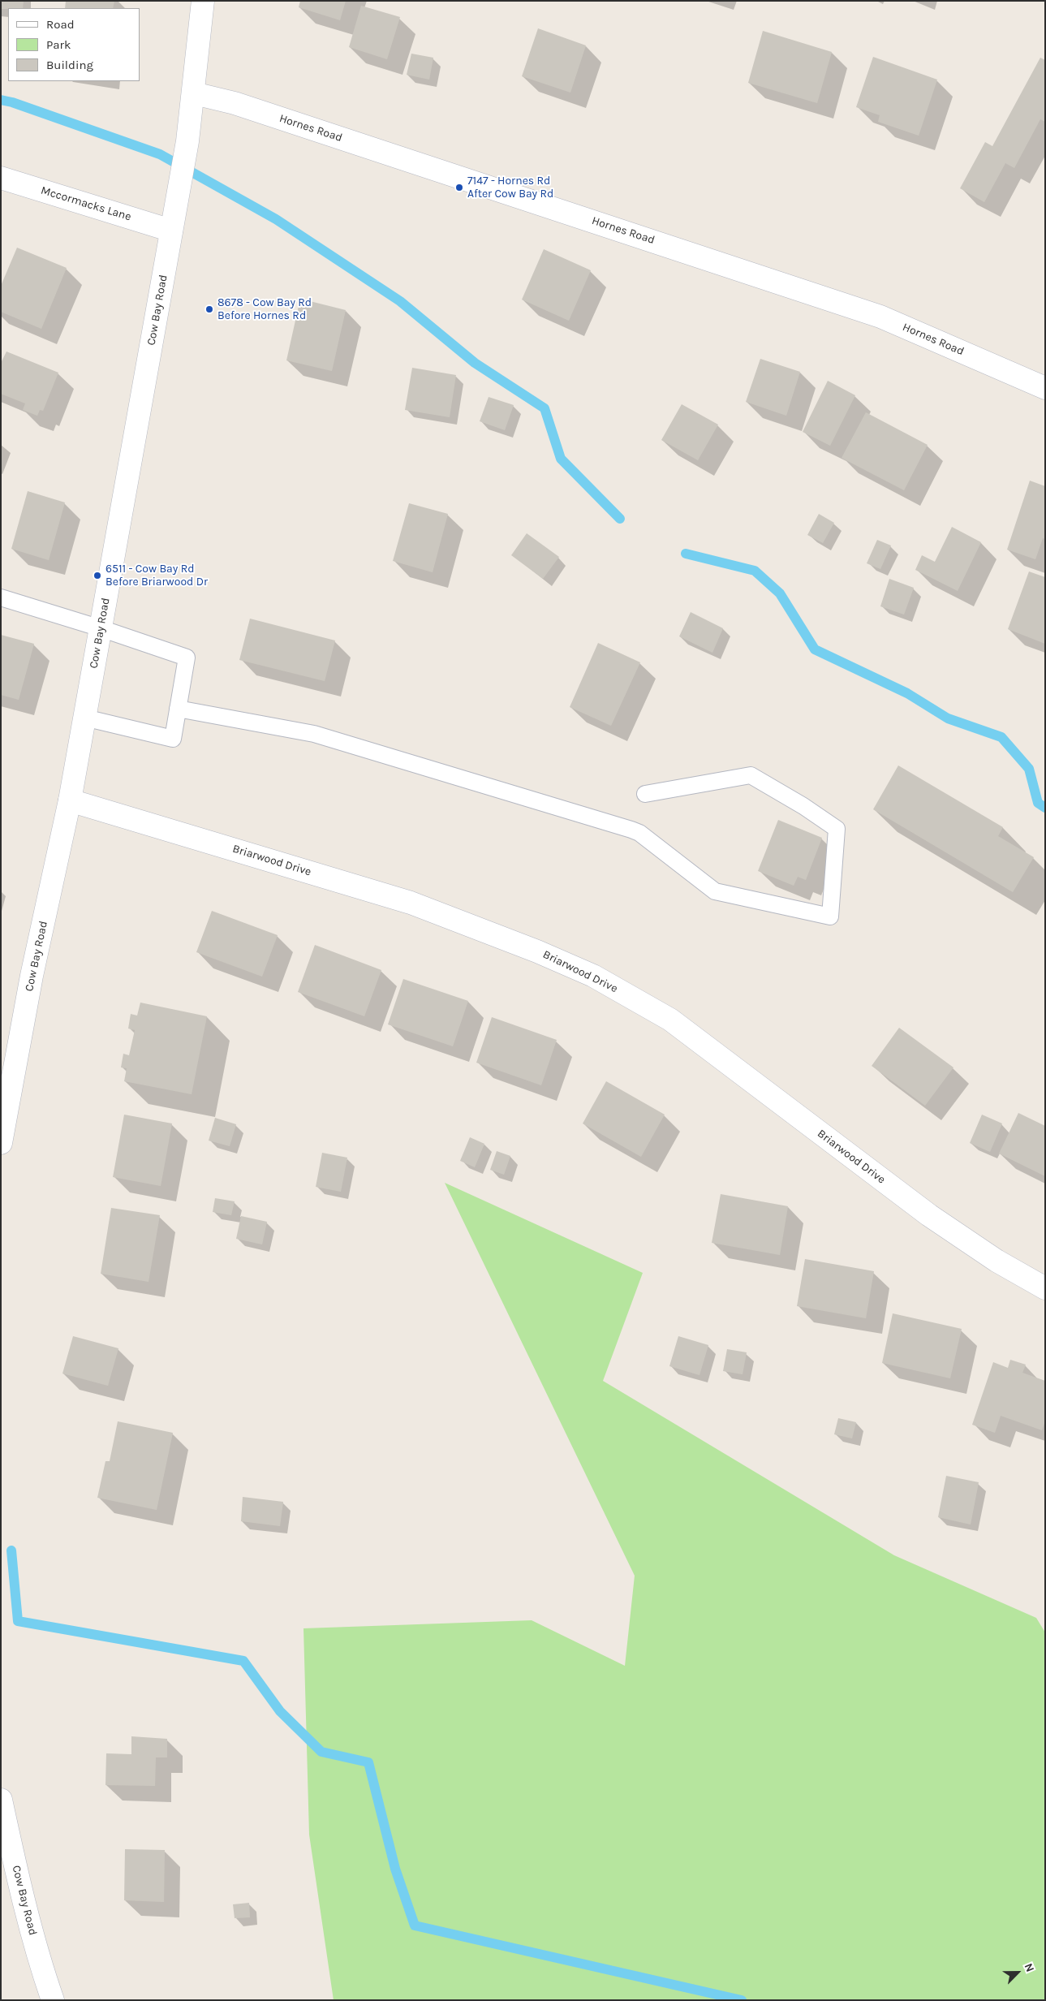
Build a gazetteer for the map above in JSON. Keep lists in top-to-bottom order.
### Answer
{
  "streets": {
    "street": [
      "Hornes Road",
      "Mccormacks Lane",
      "Cow Bay Road",
      "Briarwood Drive"
    ]
  },
  "crossings": [
    ["Hornes Road", "Cow Bay Road"],
    ["Mccormacks Lane", "Cow Bay Road"],
    ["Cow Bay Road", "Briarwood Drive"]
  ],
  "places": ["7147 - Hornes Rd After Cow Bay Rd", "8678 - Cow Bay Rd Before Hornes Rd", "6511 - Cow Bay Rd Before Briarwood Dr"],
  "legend": ["Road", "Park", "Building"],
  "north": "top right"
}
